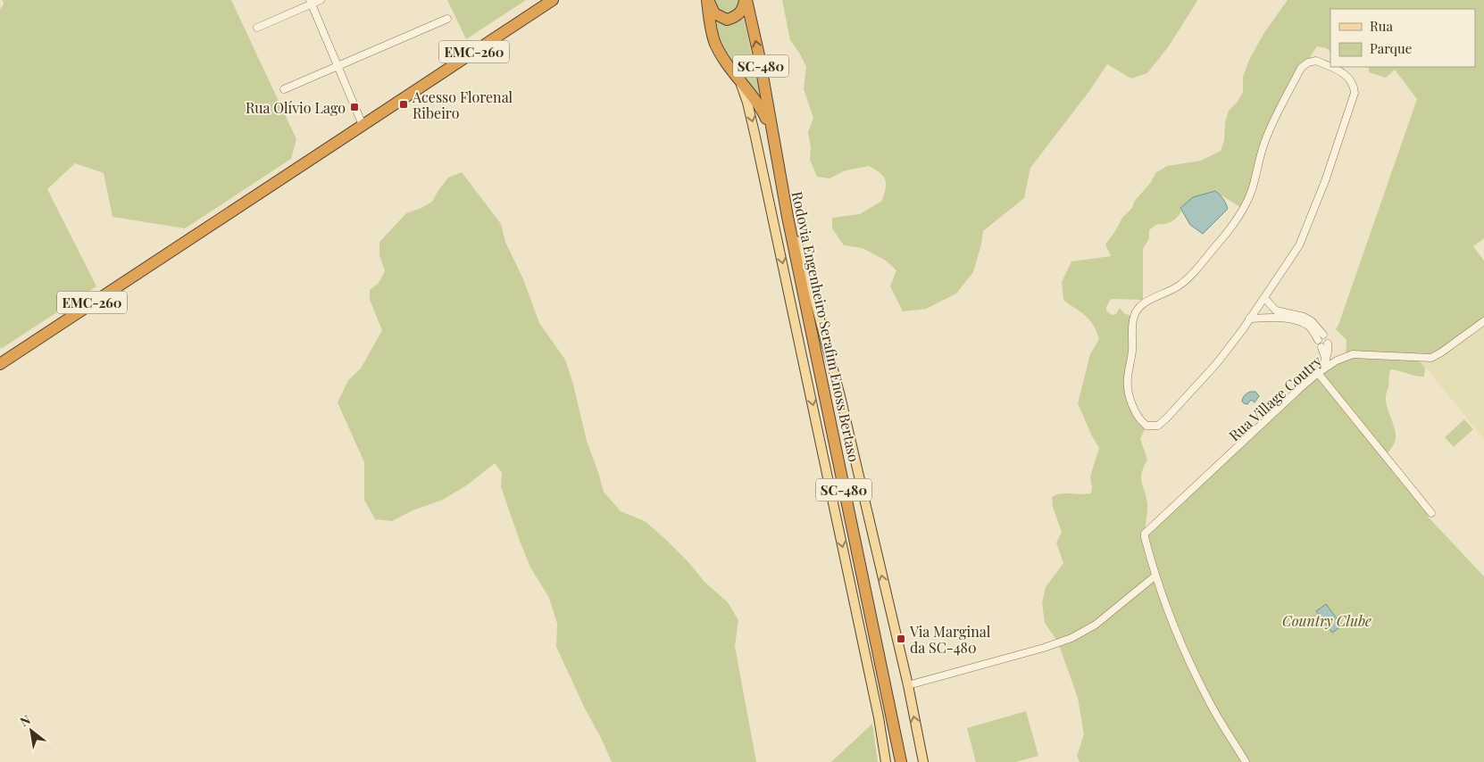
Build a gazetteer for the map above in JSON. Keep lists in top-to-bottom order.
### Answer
{
  "streets": {
    "highway": ["EMC-260", "SC-480", "Rodovia Engenheiro Serafim Enoss Bertaso"],
    "street": ["Rua Village Coutry"]
  },
  "parks": ["Country Clube"],
  "places": {
    "transit": ["Acesso Florenal Ribeiro", "Rua Olívio Lago", "Via Marginal da SC-480"]
  },
  "legend": ["Rua", "Parque"],
  "north": "top left"
}
